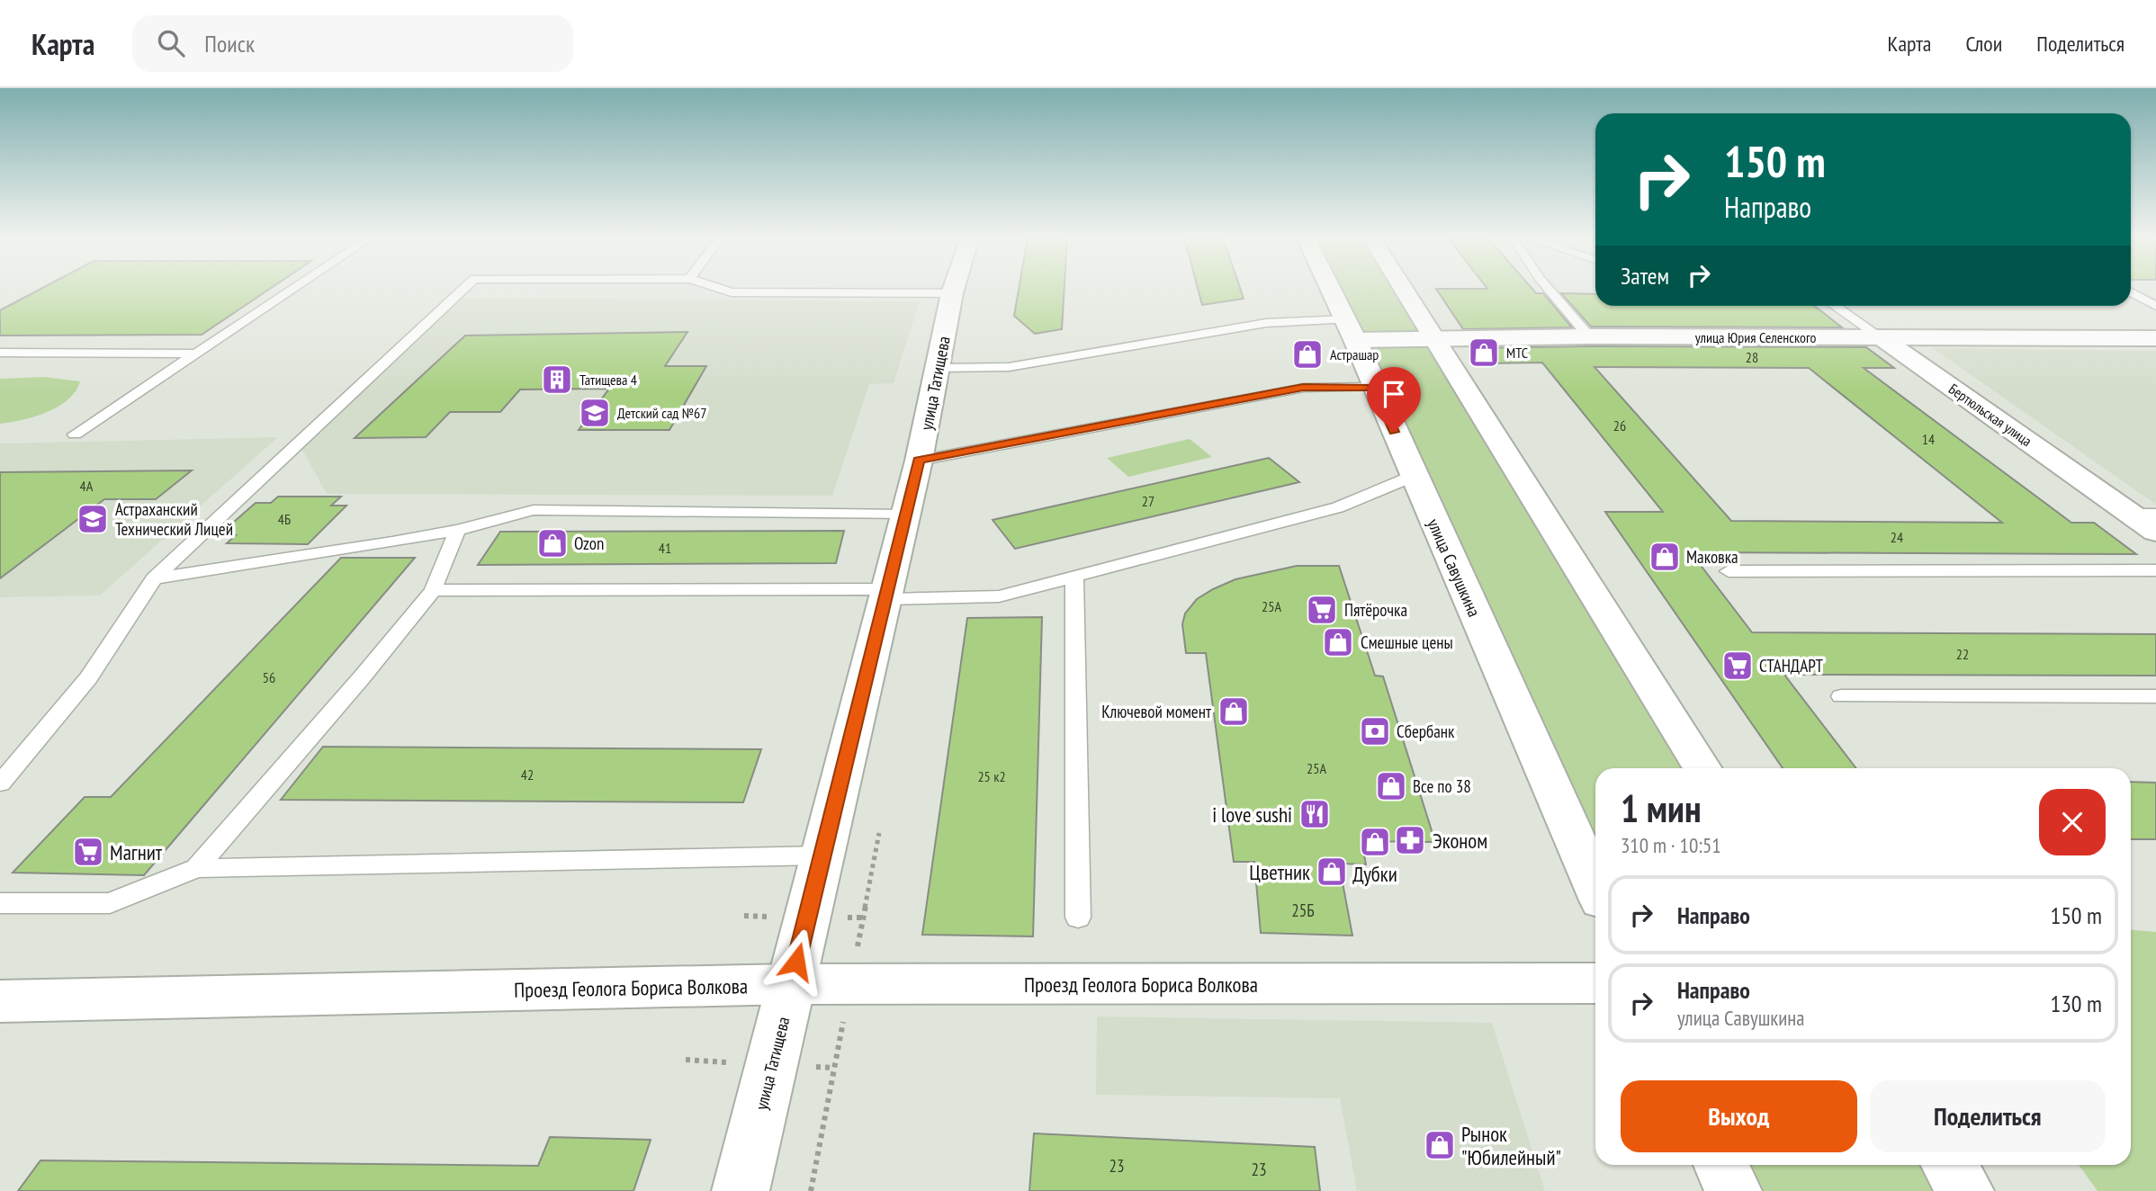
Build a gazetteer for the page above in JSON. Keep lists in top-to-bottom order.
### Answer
{
  "streets": {
    "main road": [
      "улица Юрия Селенского",
      "улица Татищева",
      "Бертюльская улица",
      "улица Савушкина",
      "Проезд Геолога Бориса Волкова"
    ]
  },
  "crossings": [
    ["улица Юрия Селенского", "Бертюльская улица"],
    ["улица Юрия Селенского", "улица Савушкина"],
    ["улица Татищева", "Проезд Геолога Бориса Волкова"]
  ],
  "places": {
    "shop": [
      "МТС",
      "Астрашар",
      "Ozon",
      "Маковка",
      "Смешные цены",
      "Ключевой момент",
      "Все по 38",
      "Дубки",
      "Цветник",
      "Рынок \"Юбилейный\""
    ],
    "building": ["Татищева 4"],
    "school or university": ["Детский сад №67", "Астраханский Технический Лицей"],
    "supermarket": ["Пятёрочка", "СТАНДАРТ", "Магнит"],
    "bank": ["Сбербанк"],
    "restaurant": ["i love sushi"],
    "pharmacy": ["Эконом"]
  },
  "house_numbers": [
    "28",
    "26",
    "14",
    "4А",
    "27",
    "4Б",
    "24",
    "41",
    "25А",
    "22",
    "56",
    "25А",
    "42",
    "25 к2",
    "25Б",
    "23",
    "23"
  ],
  "page": {
    "header": "Карта",
    "search": "Поиск",
    "nav": ["Карта", "Слои", "Поделиться"],
    "turn": ["150 m", "Направо"],
    "then": "Затем",
    "heading": ["1 мин", "310 m · 10:51"],
    "list": [
      {
        "name": "Направо",
        "value": "150 m"
      },
      {
        "name": "Направо",
        "note": "улица Савушкина",
        "value": "130 m"
      }
    ],
    "buttons": ["Выход", "Поделиться"]
  }
}
